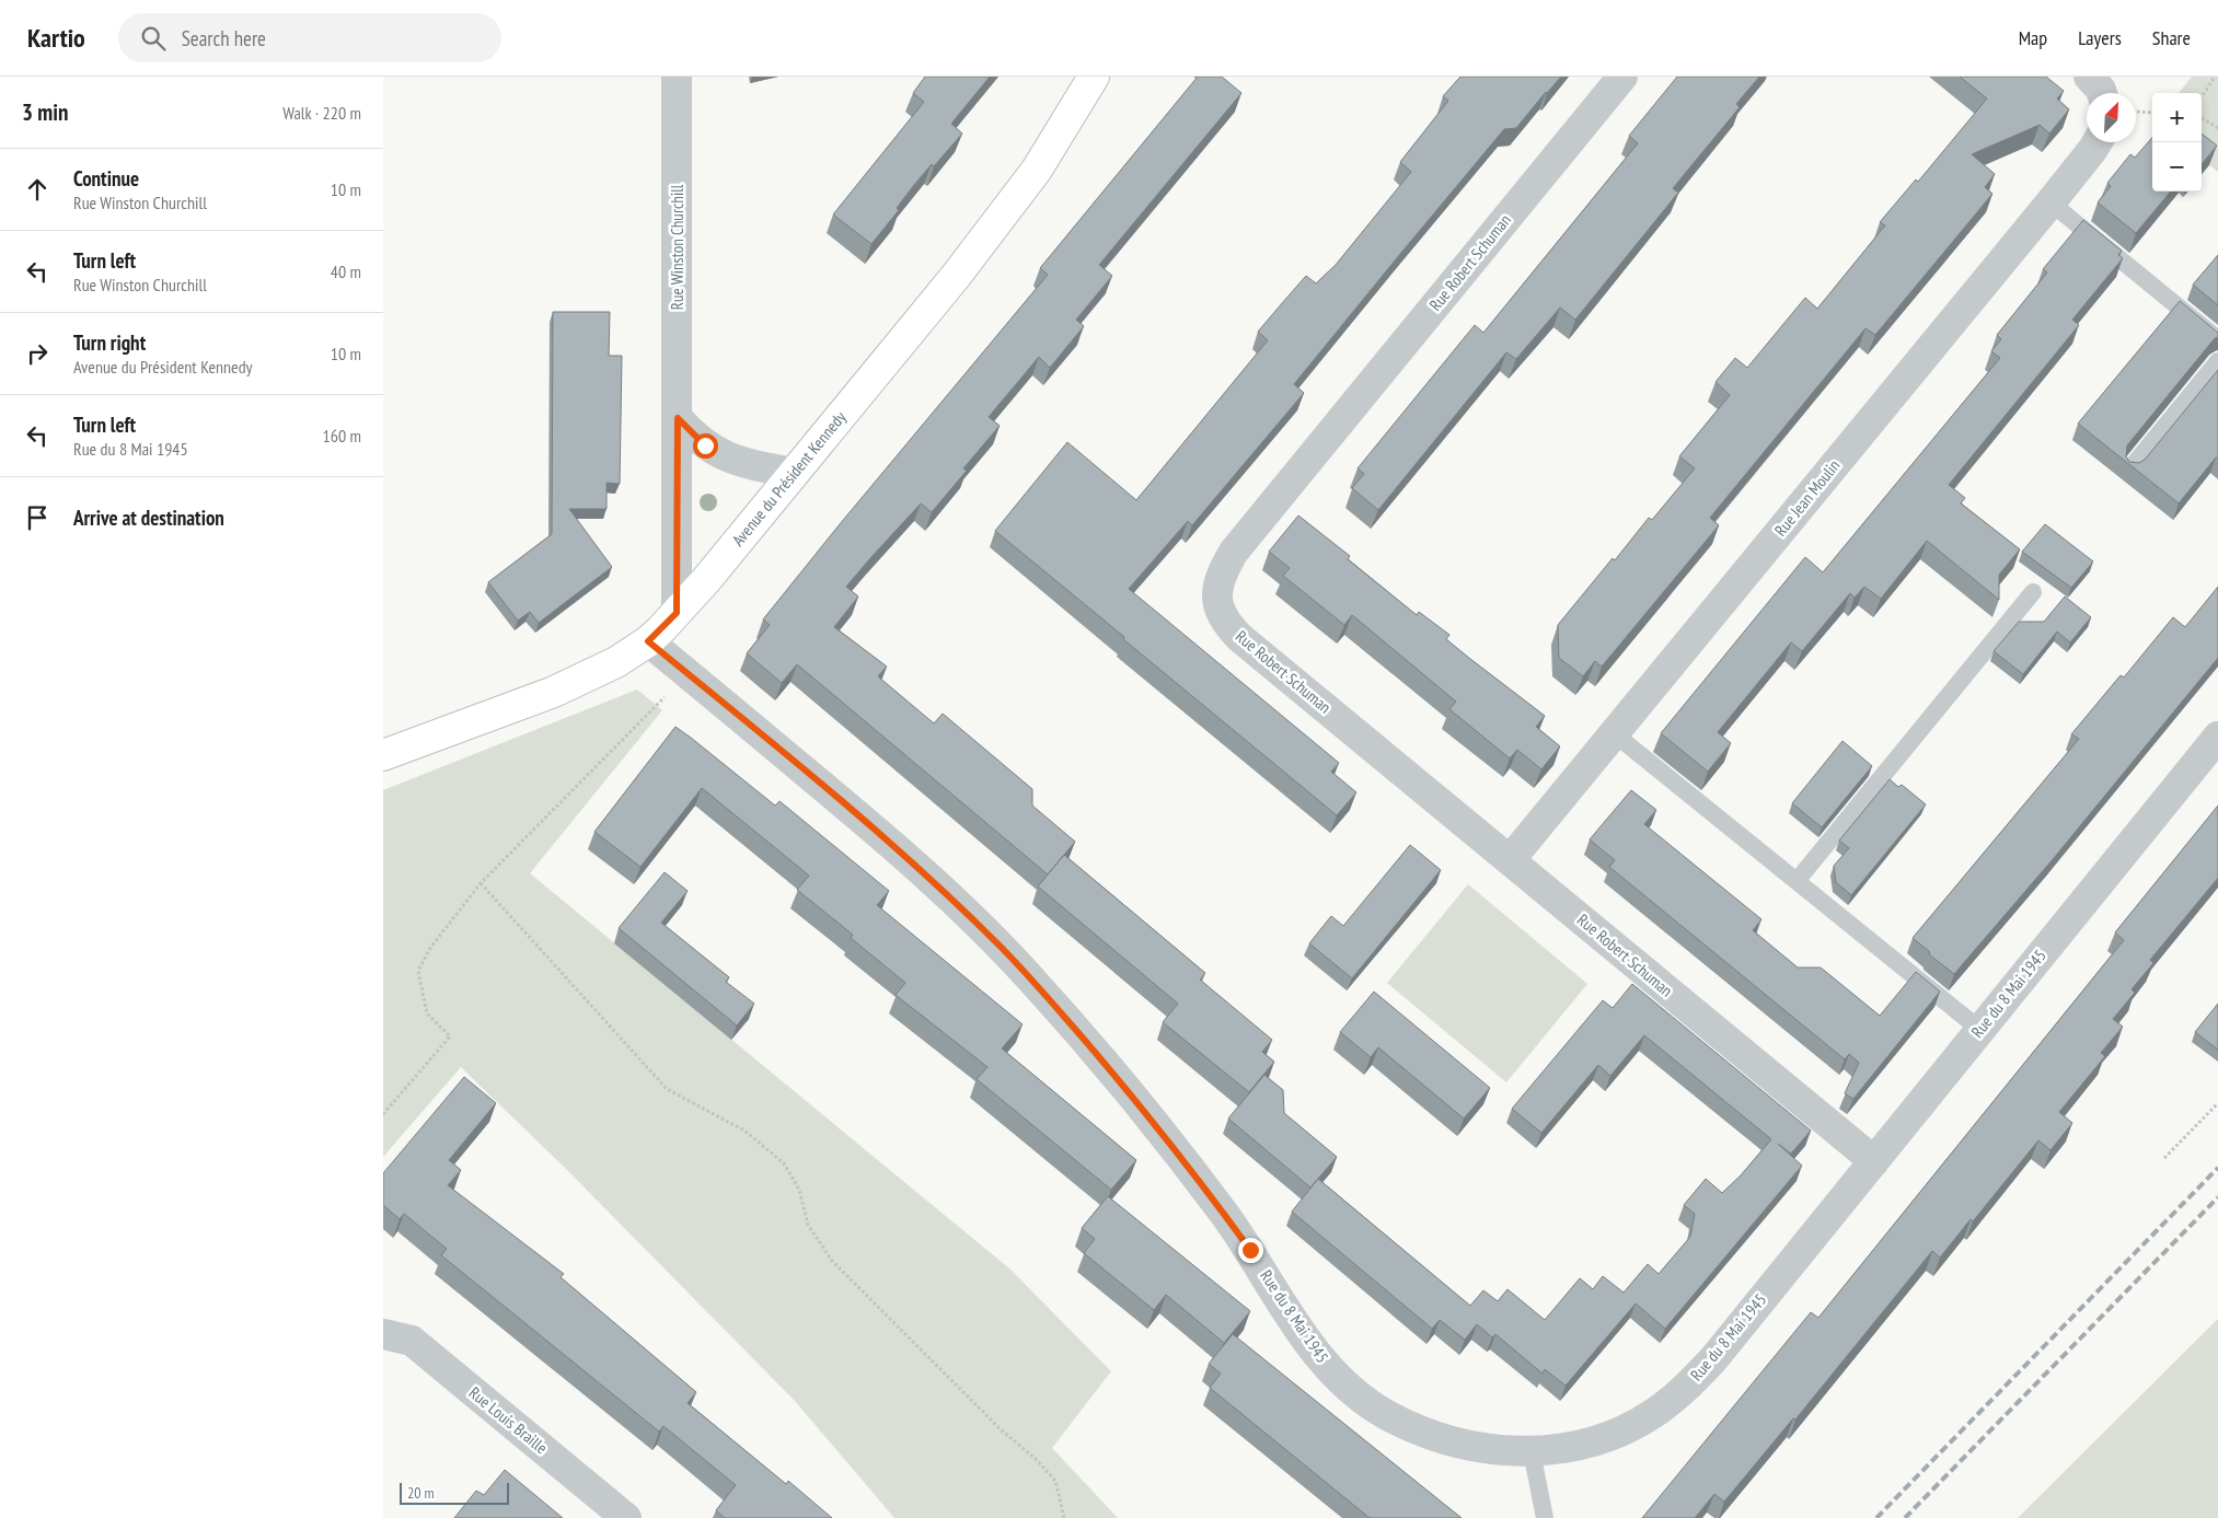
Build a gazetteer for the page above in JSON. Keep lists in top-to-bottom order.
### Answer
{
  "streets": {
    "street": [
      "Rue Winston Churchill",
      "Rue Robert Schuman",
      "Avenue du Président Kennedy",
      "Rue Jean Moulin",
      "Rue du 8 Mai 1945",
      "Rue Louis Braille"
    ]
  },
  "crossings": [
    ["Rue Winston Churchill", "Avenue du Président Kennedy"],
    ["Rue Robert Schuman", "Rue Jean Moulin"],
    ["Rue Robert Schuman", "Rue du 8 Mai 1945"],
    ["Avenue du Président Kennedy", "Rue du 8 Mai 1945"]
  ],
  "scale_bar": "20 m",
  "north": "top right",
  "page": {
    "header": "Kartio",
    "search": "Search here",
    "nav": ["Map", "Layers", "Share"],
    "heading": ["3 min", "Walk · 220 m"],
    "map_buttons": ["+", "−"],
    "list": [
      ["Continue", "Rue Winston Churchill", "10 m"],
      ["Turn left", "Rue Winston Churchill", "40 m"],
      ["Turn right", "Avenue du Président Kennedy", "10 m"],
      ["Turn left", "Rue du 8 Mai 1945", "160 m"],
      "Arrive at destination"
    ],
    "scale": "20 m"
  }
}
